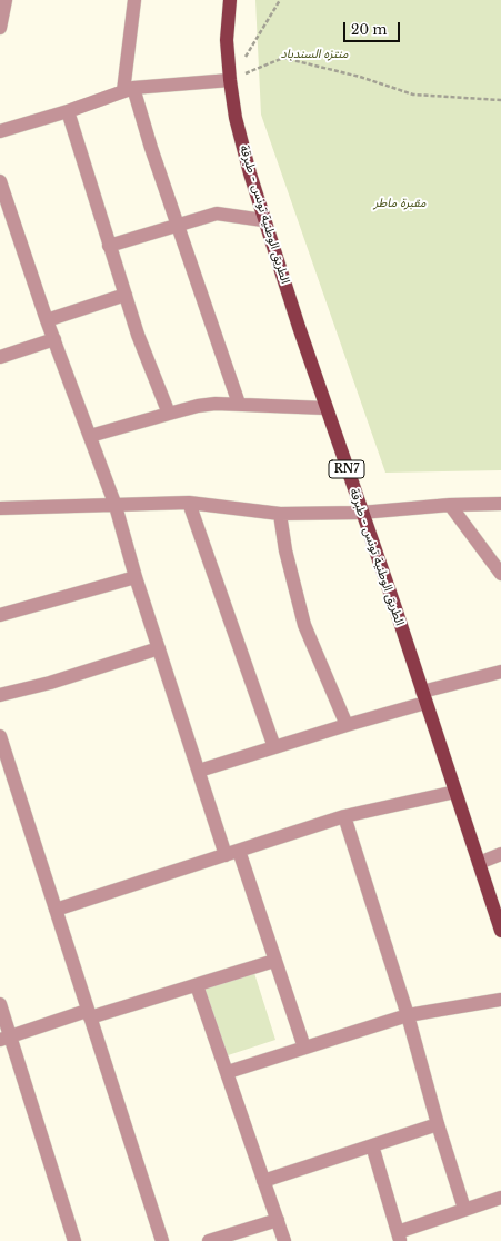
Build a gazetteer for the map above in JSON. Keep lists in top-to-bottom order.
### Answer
{
  "streets": {
    "main road": ["الطريق الوطنية تونس - طبرقة", "RN7"]
  },
  "parks": ["منتزه السندباد", "مقبرة ماطر"],
  "scale_bar": "20 m"
}
